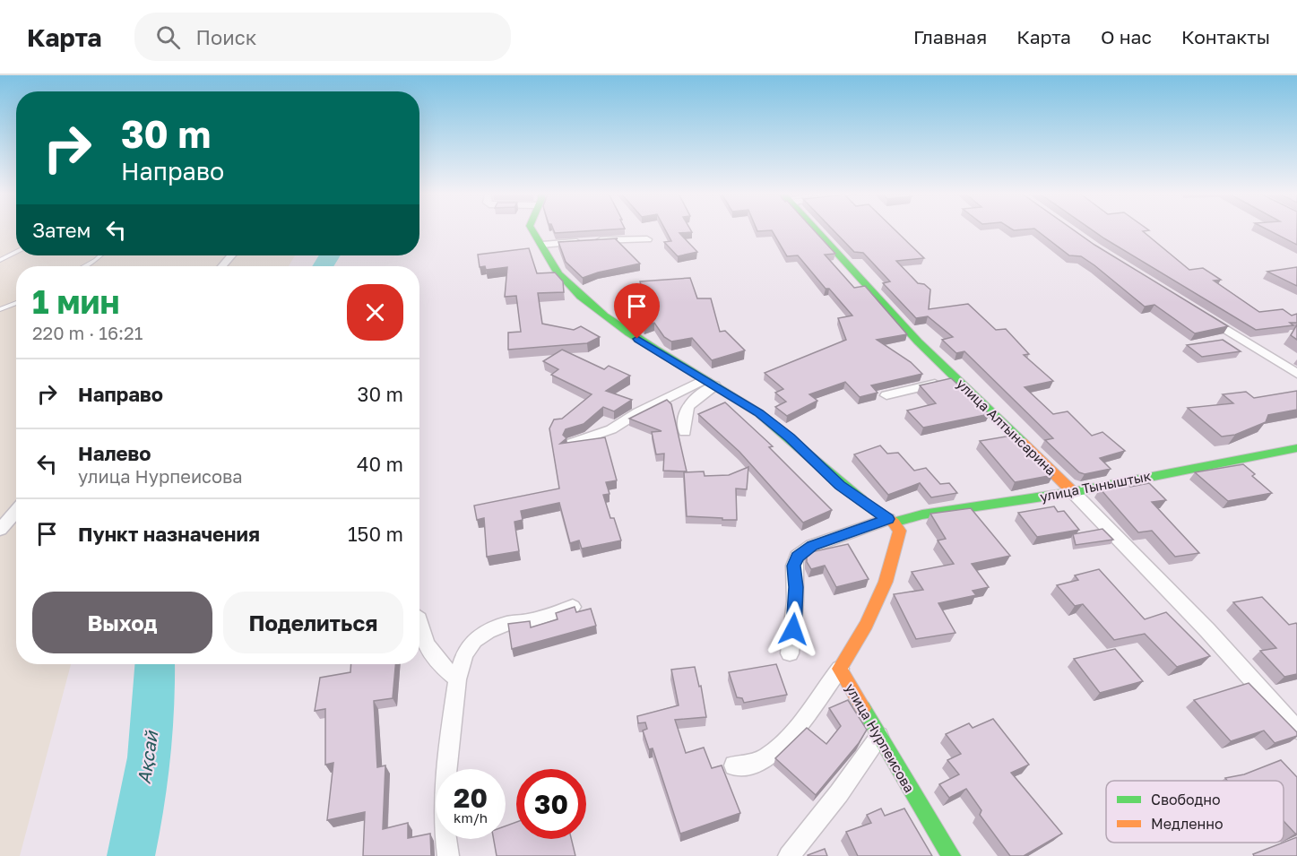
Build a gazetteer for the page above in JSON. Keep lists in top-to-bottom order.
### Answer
{
  "streets": {
    "street": ["улица Алтынсарина", "улица Тыныштык", "улица Нурпеисова"]
  },
  "crossings": [
    ["улица Алтынсарина", "улица Тыныштык"],
    ["улица Тыныштык", "улица Нурпеисова"]
  ],
  "water": ["Ақсай"],
  "legend": ["Свободно", "Медленно"],
  "page": {
    "header": "Карта",
    "search": "Поиск",
    "nav": [
      "Главная",
      "Карта",
      "О нас",
      "Контакты"
    ],
    "turn": ["30 m", "Направо"],
    "then": "Затем",
    "heading": ["1 мин", "220 m · 16:21"],
    "list": [
      {
        "name": "Направо",
        "value": "30 m"
      },
      {
        "name": "Налево",
        "note": "улица Нурпеисова",
        "value": "40 m"
      },
      {
        "name": "Пункт назначения",
        "value": "150 m"
      }
    ],
    "buttons": ["Выход", "Поделиться"],
    "speed": "20 km/h",
    "limit": "30"
  }
}
